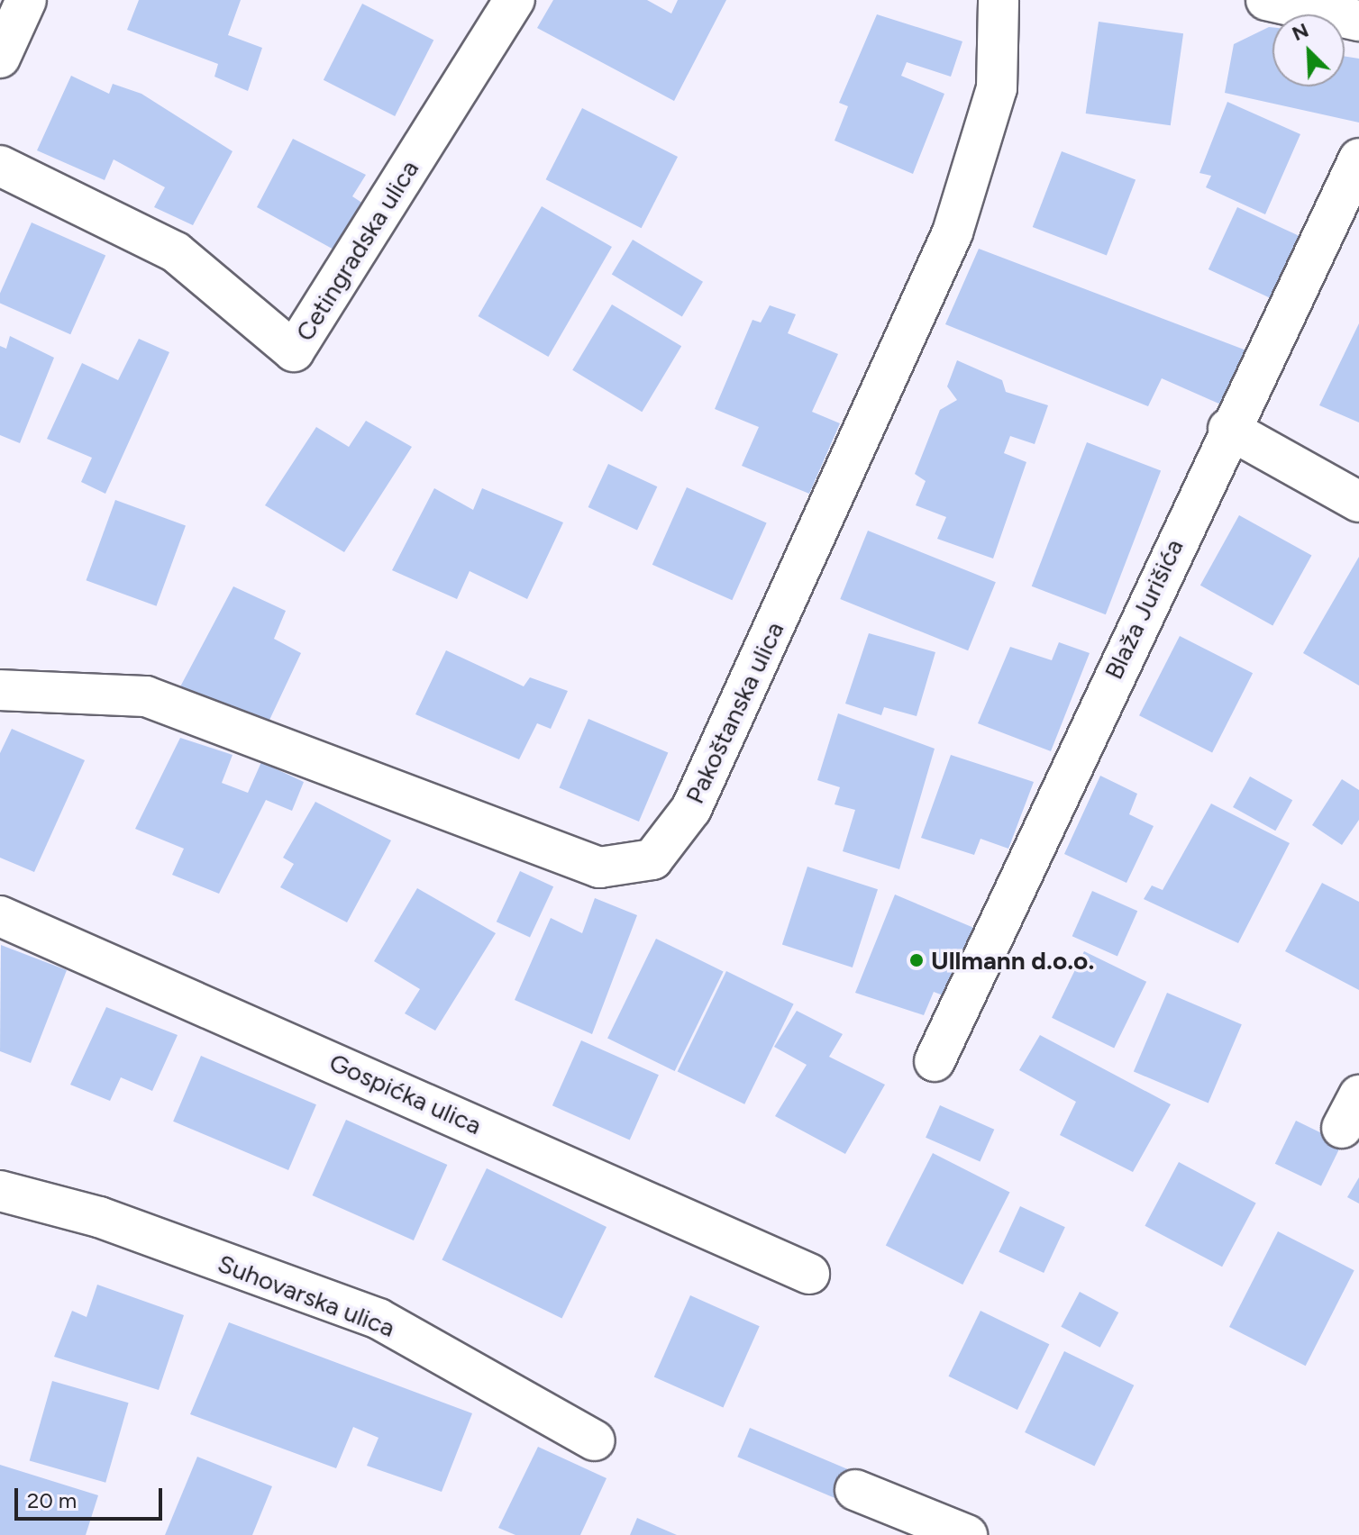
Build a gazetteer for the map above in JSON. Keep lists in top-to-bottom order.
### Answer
{
  "streets": {
    "street": [
      "Cetingradska ulica",
      "Blaža Jurišića",
      "Pakoštanska ulica",
      "Gospićka ulica",
      "Suhovarska ulica"
    ]
  },
  "places": ["Ullmann d.o.o."],
  "scale_bar": "20 m",
  "north": "top left"
}
